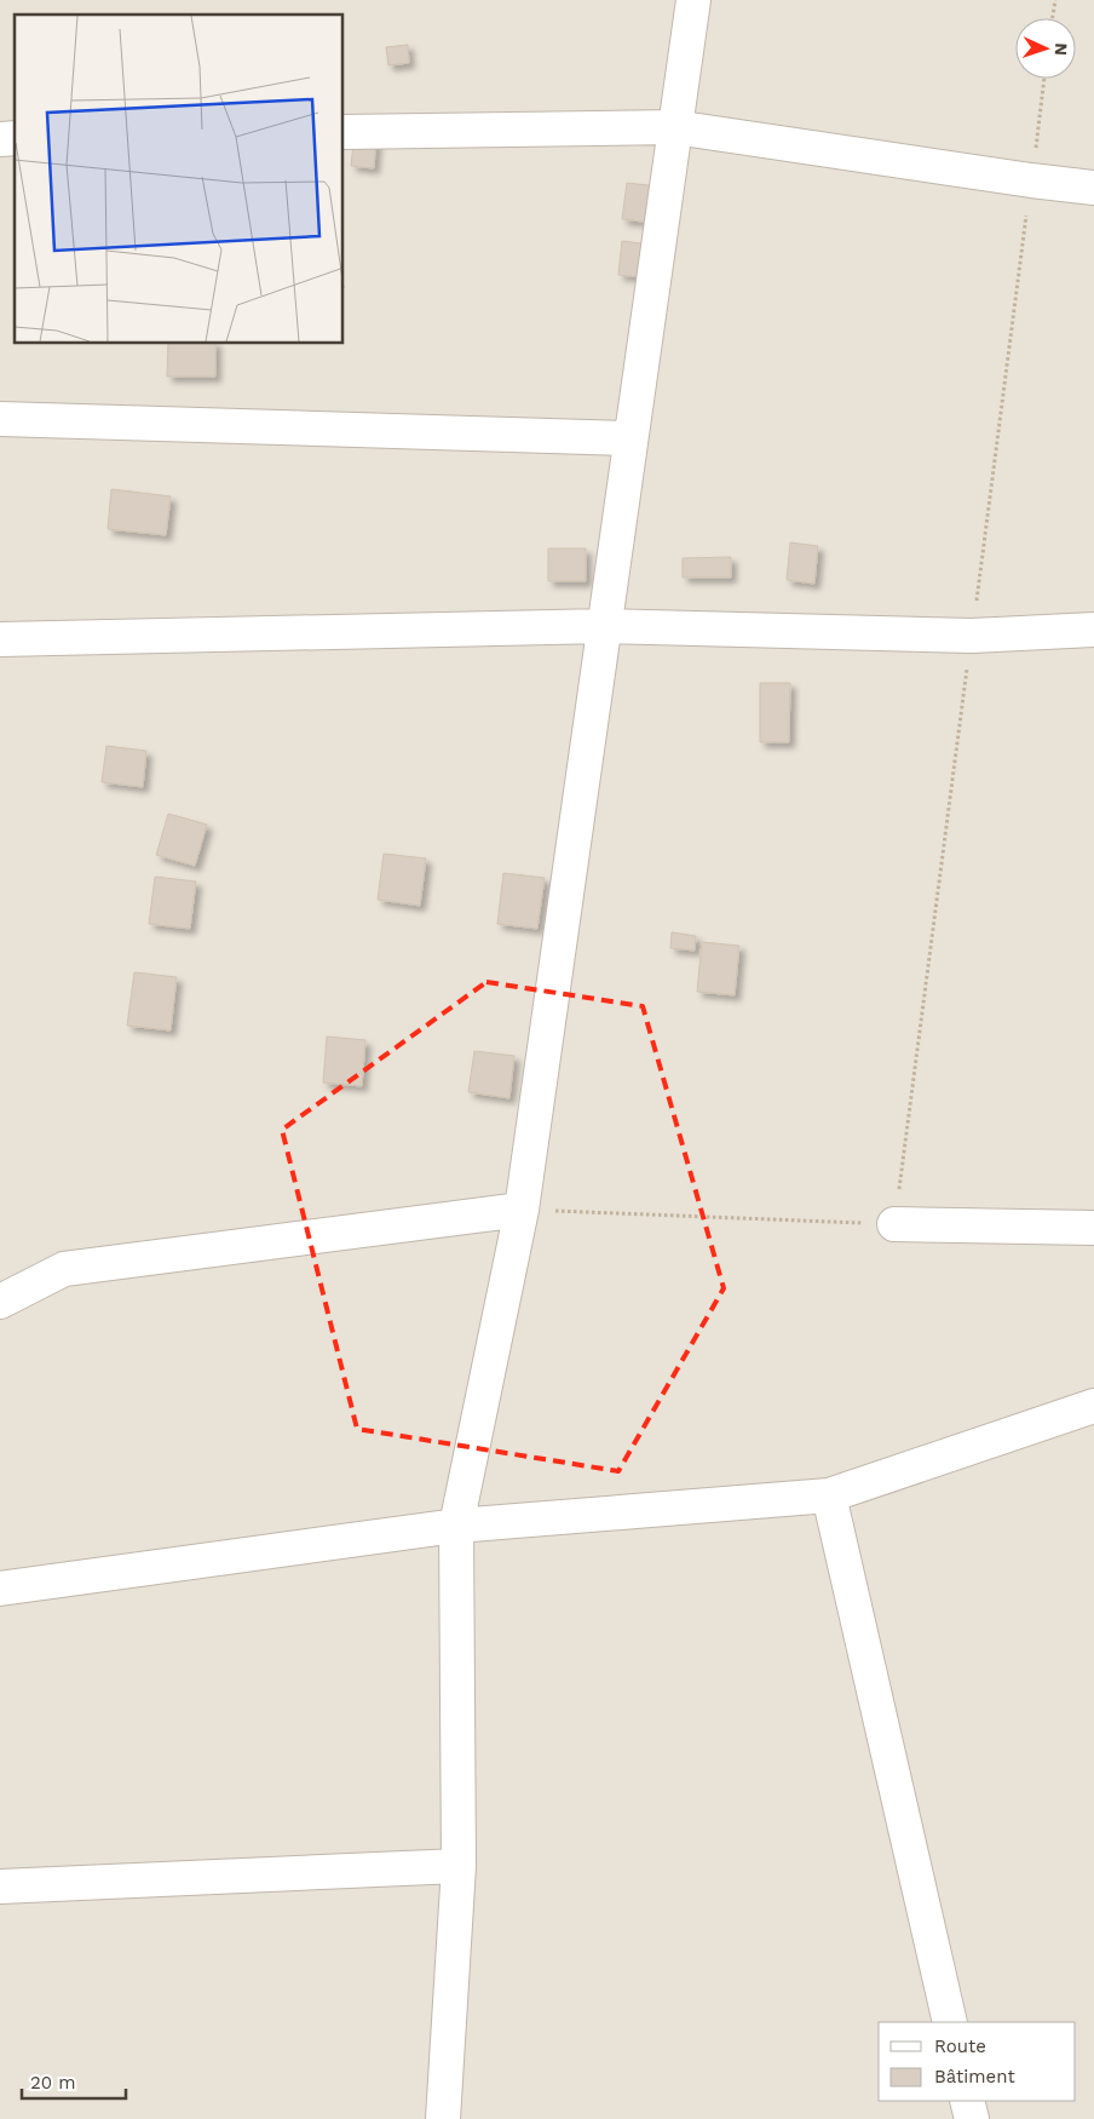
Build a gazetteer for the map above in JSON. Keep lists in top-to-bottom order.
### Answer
{
  "legend": ["Route", "Bâtiment"],
  "scale_bar": "20 m",
  "north": "right"
}
